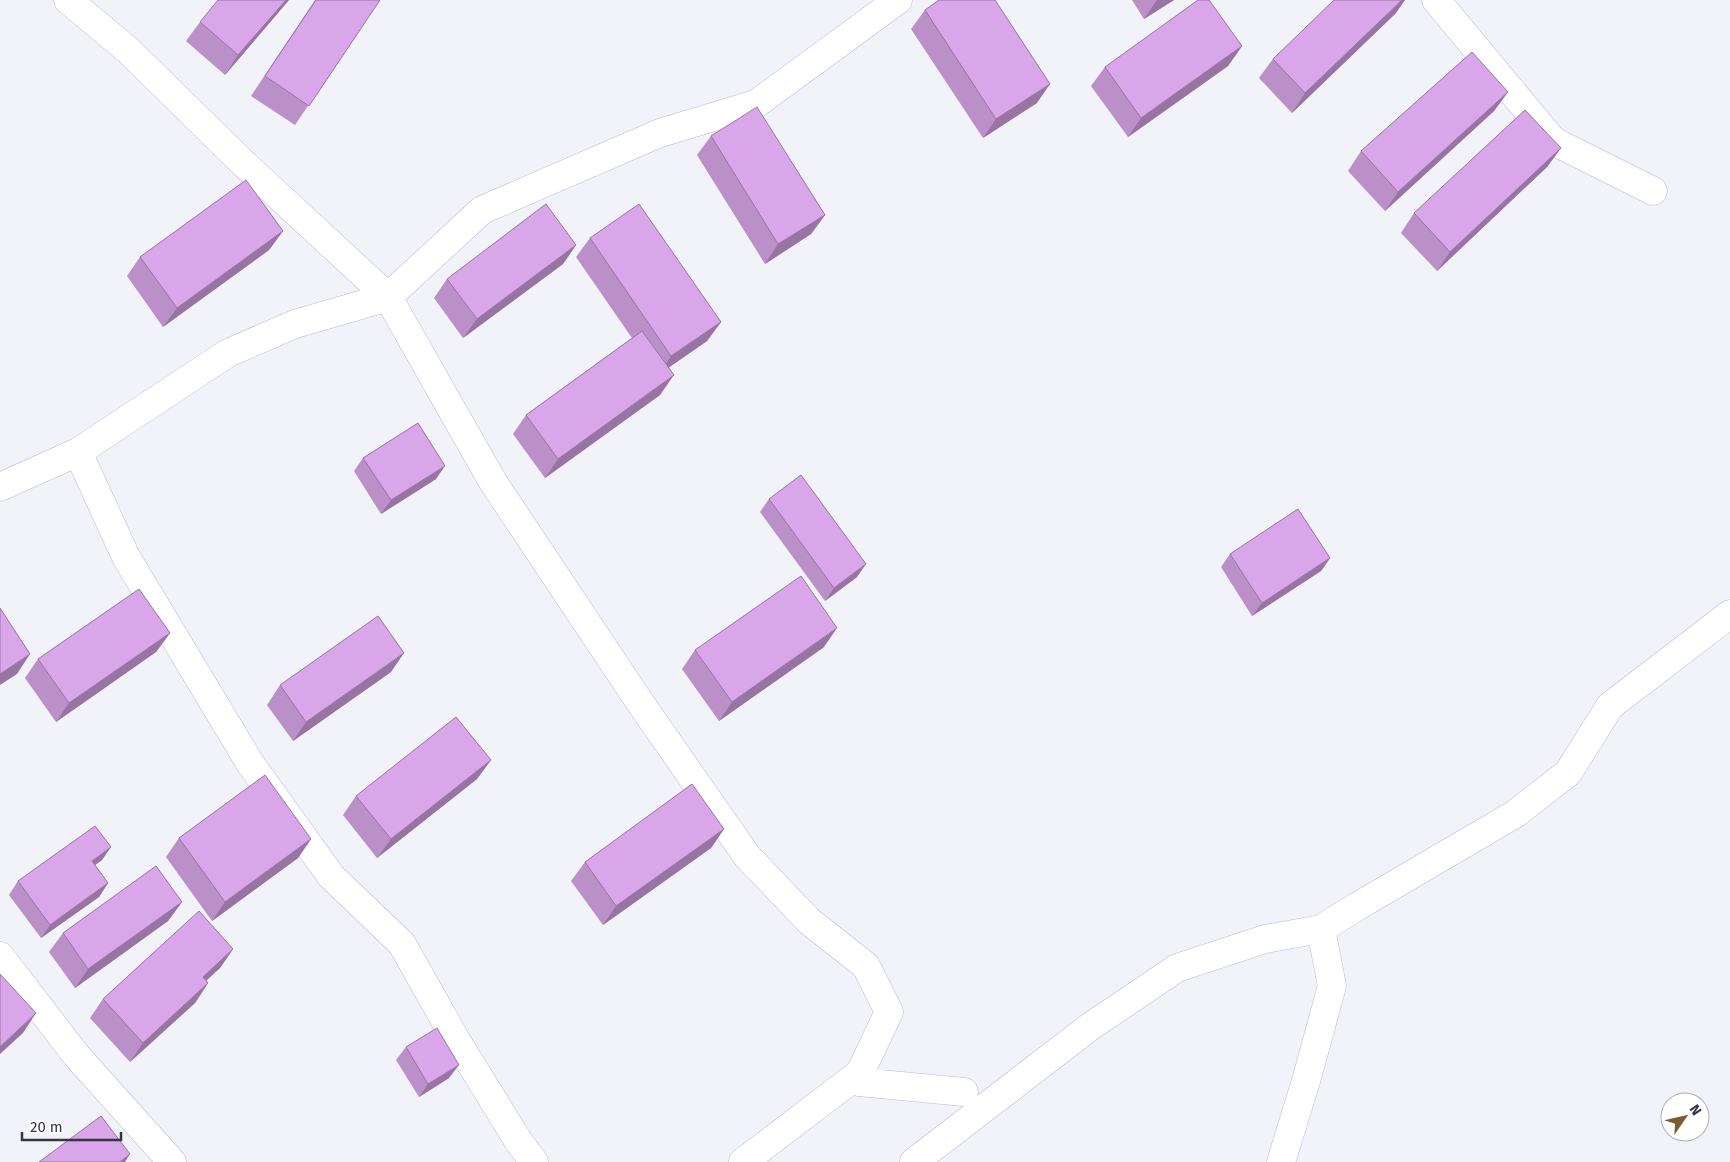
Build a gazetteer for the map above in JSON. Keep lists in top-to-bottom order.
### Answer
{
  "scale_bar": "20 m",
  "north": "top right"
}
